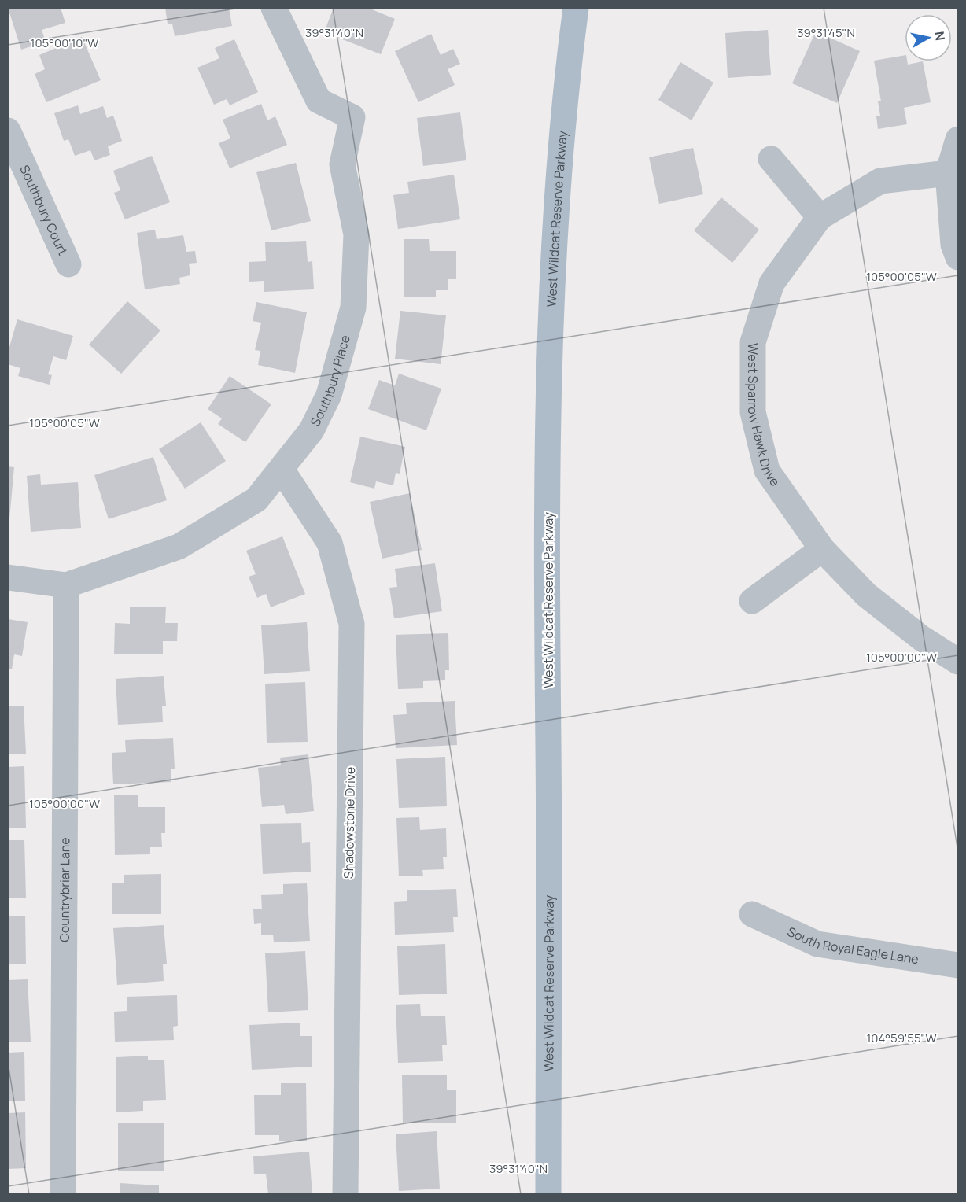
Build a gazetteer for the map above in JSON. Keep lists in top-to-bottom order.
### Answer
{
  "streets": {
    "main road": ["West Wildcat Reserve Parkway"],
    "street": [
      "Southbury Court",
      "Southbury Place",
      "West Sparrow Hawk Drive",
      "Shadowstone Drive",
      "Countrybriar Lane",
      "South Royal Eagle Lane"
    ]
  },
  "crossings": [
    ["Southbury Place", "Shadowstone Drive"],
    ["Southbury Place", "Countrybriar Lane"]
  ],
  "north": "right",
  "coordinates": [
    "39°31'45\"N",
    "39°31'40\"N",
    "105°00'10\"W",
    "105°00'05\"W",
    "105°00'00\"W",
    "104°59'55\"W"
  ]
}
